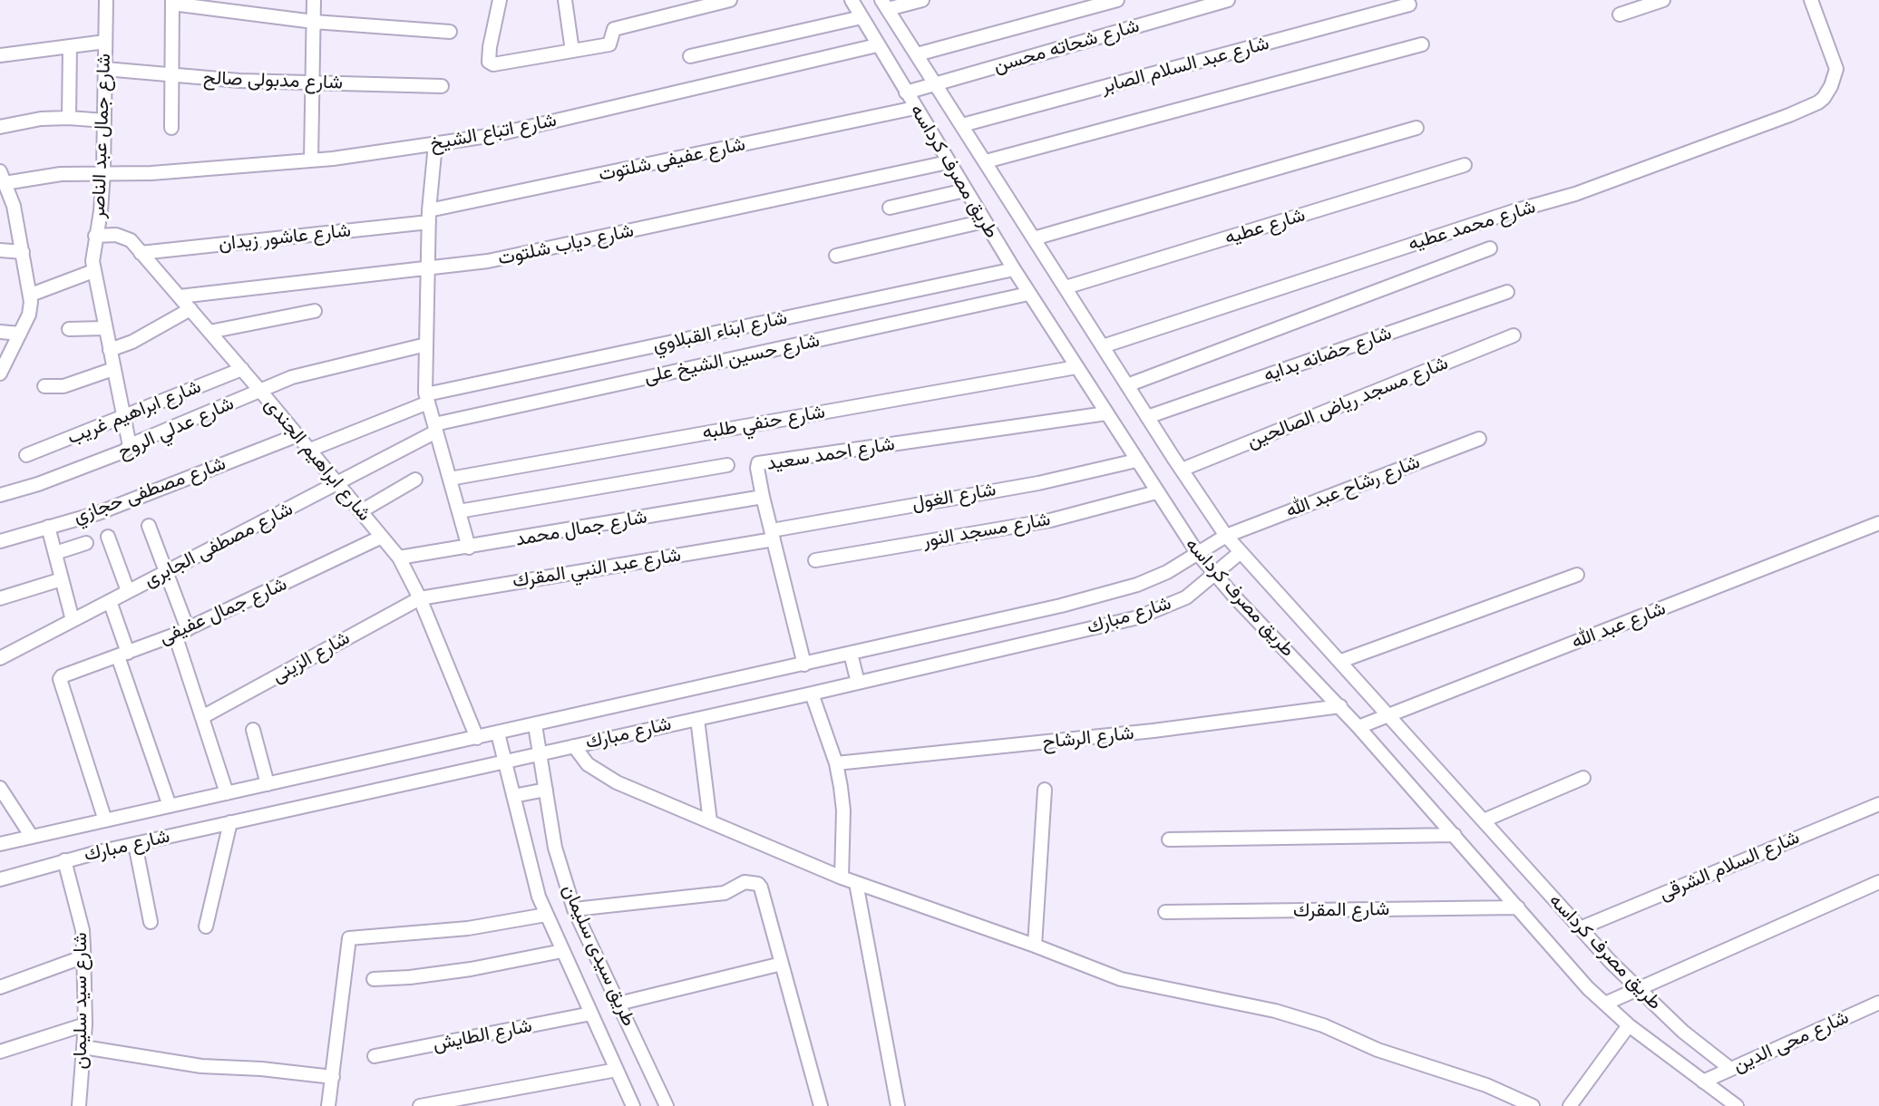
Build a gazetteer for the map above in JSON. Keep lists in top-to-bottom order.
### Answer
{
  "streets": {
    "street": [
      "شارع شحاته محسن",
      "شارع عبد السلام الصابر",
      "شارع مدبولى صالح",
      "شارع اتباع الشيخ",
      "شارع جمال عبد الناصر",
      "شارع عفيفى شلتوت",
      "طريق مصرف كرداسه",
      "شارع محمد عطيه",
      "شارع عطيه",
      "شارع عاشور زيدان",
      "شارع دياب شلتوت",
      "شارع ابناء القبلاوي",
      "شارع حضانه بدايه",
      "شارع حسين الشيخ على",
      "شارع مسجد رياض الصالحين",
      "شارع ابراهيم غريب",
      "شارع حنفي طلبه",
      "شارع عدلي الروح",
      "شارع احمد سعيد",
      "شارع ابراهيم الجندى",
      "شارع رشاح عبد الله",
      "شارع مصطفى حجازي",
      "شارع الغول",
      "شارع جمال محمد",
      "شارع مسجد النور",
      "شارع مصطفى الجابرى",
      "شارع عبد النبي المقرك",
      "شارع جمال عفيفى",
      "شارع مبارك",
      "شارع عبد الله",
      "شارع الزينى",
      "شارع الرشاح",
      "شارع السلام الشرقى",
      "شارع المقرك",
      "طريق سيدى سليمان",
      "شارع سيد سليمان",
      "شارع الطايش",
      "شارع محى الدين"
    ]
  },
  "crossings": [
    ["شارع شحاته محسن", "طريق مصرف كرداسه"],
    ["شارع عبد السلام الصابر", "طريق مصرف كرداسه"],
    ["شارع مدبولى صالح", "شارع جمال عبد الناصر"],
    ["شارع اتباع الشيخ", "شارع جمال عبد الناصر"],
    ["شارع اتباع الشيخ", "طريق مصرف كرداسه"],
    ["شارع جمال عبد الناصر", "شارع ابراهيم غريب"],
    ["شارع جمال عبد الناصر", "شارع عدلي الروح"],
    ["شارع جمال عبد الناصر", "شارع ابراهيم الجندى"],
    ["شارع عفيفى شلتوت", "طريق مصرف كرداسه"],
    ["شارع عفيفى شلتوت", "شارع عاشور زيدان"],
    ["طريق مصرف كرداسه", "شارع محمد عطيه"],
    ["طريق مصرف كرداسه", "شارع عطيه"],
    ["طريق مصرف كرداسه", "شارع دياب شلتوت"],
    ["طريق مصرف كرداسه", "شارع ابناء القبلاوي"],
    ["طريق مصرف كرداسه", "شارع حضانه بدايه"],
    ["طريق مصرف كرداسه", "شارع حسين الشيخ على"],
    ["طريق مصرف كرداسه", "شارع مسجد رياض الصالحين"],
    ["طريق مصرف كرداسه", "شارع حنفي طلبه"],
    ["طريق مصرف كرداسه", "شارع احمد سعيد"],
    ["طريق مصرف كرداسه", "شارع رشاح عبد الله"],
    ["طريق مصرف كرداسه", "شارع الغول"],
    ["طريق مصرف كرداسه", "شارع مسجد النور"],
    ["طريق مصرف كرداسه", "شارع مبارك"],
    ["طريق مصرف كرداسه", "شارع عبد الله"],
    ["طريق مصرف كرداسه", "شارع الرشاح"],
    ["طريق مصرف كرداسه", "شارع السلام الشرقى"],
    ["طريق مصرف كرداسه", "شارع المقرك"],
    ["طريق مصرف كرداسه", "شارع محى الدين"],
    ["شارع عاشور زيدان", "شارع ابراهيم الجندى"],
    ["شارع دياب شلتوت", "شارع ابراهيم الجندى"],
    ["شارع ابناء القبلاوي", "شارع ابراهيم الجندى"],
    ["شارع حسين الشيخ على", "شارع مصطفى الجابرى"],
    ["شارع ابراهيم غريب", "شارع ابراهيم الجندى"],
    ["شارع عدلي الروح", "شارع ابراهيم الجندى"],
    ["شارع احمد سعيد", "شارع الغول"],
    ["شارع احمد سعيد", "شارع جمال محمد"],
    ["شارع احمد سعيد", "شارع عبد النبي المقرك"],
    ["شارع احمد سعيد", "شارع مبارك"],
    ["شارع ابراهيم الجندى", "شارع مصطفى حجازي"],
    ["شارع ابراهيم الجندى", "شارع جمال محمد"],
    ["شارع ابراهيم الجندى", "شارع مصطفى الجابرى"],
    ["شارع ابراهيم الجندى", "شارع عبد النبي المقرك"],
    ["شارع ابراهيم الجندى", "شارع جمال عفيفى"],
    ["شارع ابراهيم الجندى", "شارع مبارك"],
    ["شارع ابراهيم الجندى", "شارع الزينى"],
    ["شارع رشاح عبد الله", "شارع مبارك"],
    ["شارع الغول", "شارع عبد النبي المقرك"],
    ["شارع عبد النبي المقرك", "شارع الزينى"],
    ["شارع جمال عفيفى", "شارع مبارك"],
    ["شارع مبارك", "طريق سيدى سليمان"],
    ["شارع مبارك", "شارع سيد سليمان"],
    ["طريق سيدى سليمان", "شارع الطايش"]
  ]
}
